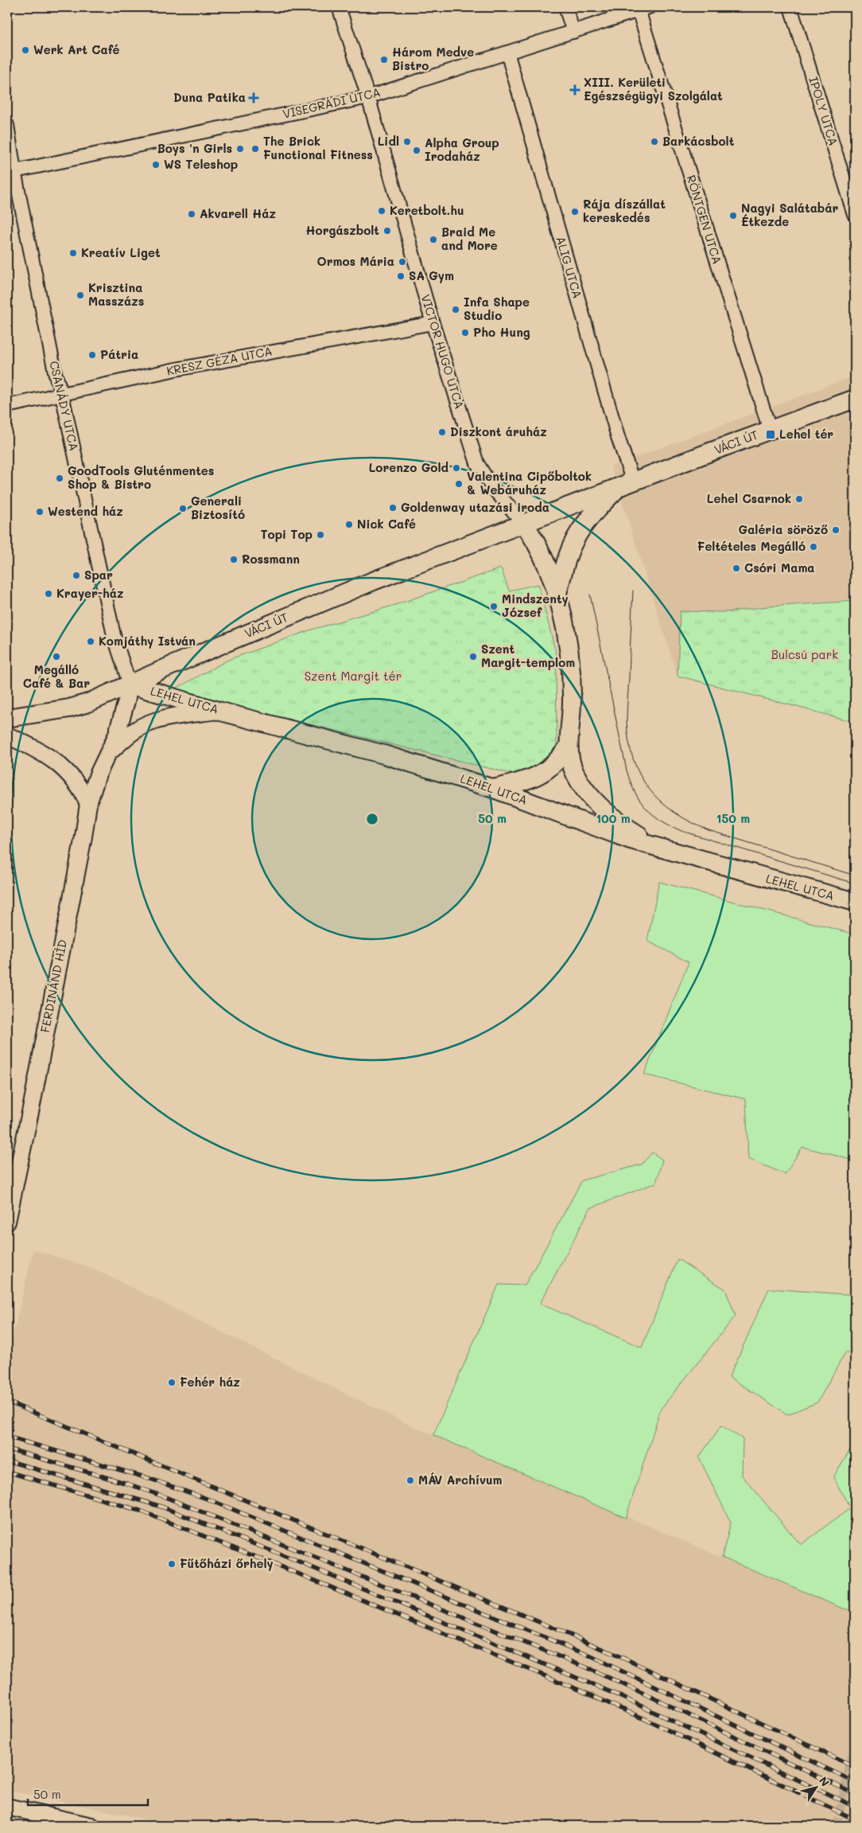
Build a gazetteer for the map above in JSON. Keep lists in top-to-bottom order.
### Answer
{
  "streets": {
    "main road": ["VÁCI ÚT", "LEHEL UTCA"],
    "street": [
      "VISEGRÁDI UTCA",
      "IPOLY UTCA",
      "RÖNTGEN UTCA",
      "ALIG UTCA",
      "VICTOR HUGO UTCA",
      "KRESZ GÉZA UTCA",
      "CSANÁDY UTCA",
      "FERDINÁND HÍD"
    ]
  },
  "crossings": [
    ["VISEGRÁDI UTCA", "RÖNTGEN UTCA"],
    ["VISEGRÁDI UTCA", "ALIG UTCA"],
    ["VISEGRÁDI UTCA", "VICTOR HUGO UTCA"],
    ["VISEGRÁDI UTCA", "CSANÁDY UTCA"],
    ["RÖNTGEN UTCA", "VÁCI ÚT"],
    ["ALIG UTCA", "VÁCI ÚT"],
    ["VICTOR HUGO UTCA", "KRESZ GÉZA UTCA"],
    ["VICTOR HUGO UTCA", "VÁCI ÚT"],
    ["KRESZ GÉZA UTCA", "CSANÁDY UTCA"],
    ["CSANÁDY UTCA", "VÁCI ÚT"],
    ["CSANÁDY UTCA", "LEHEL UTCA"],
    ["CSANÁDY UTCA", "FERDINÁND HÍD"],
    ["VÁCI ÚT", "LEHEL UTCA"],
    ["VÁCI ÚT", "FERDINÁND HÍD"],
    ["LEHEL UTCA", "FERDINÁND HÍD"]
  ],
  "parks": ["Bulcsú park", "Szent Margit tér"],
  "places": {
    "other": [
      "Werk Art Café",
      "Három Medve Bistro",
      "Lidl",
      "Barkácsbolt",
      "Boys 'n Girls",
      "The Brick Functional Fitness",
      "Alpha Group Irodaház",
      "WS Teleshop",
      "Keretbolt.hu",
      "Rája díszállat kereskedés",
      "Akvarell Ház",
      "Nagyi Salátabár Étkezde",
      "Horgászbolt",
      "Braid Me and More",
      "Kreatív Liget",
      "Ormos Mária",
      "SA Gym",
      "Krisztina Masszázs",
      "Infa Shape Studio",
      "Pho Hung",
      "Pátria",
      "Diszkont áruház",
      "Lorenzo Gold",
      "GoodTools Gluténmentes Shop & Bistro",
      "Valentina Cipőboltok & Webáruház",
      "Lehel Csarnok",
      "Goldenway utazási iroda",
      "Generali Biztosító",
      "Westend ház",
      "Nick Café",
      "Galéria söröző",
      "Topi Top",
      "Feltételes Megálló",
      "Rossmann",
      "Csóri Mama",
      "Spar",
      "Krayer-ház",
      "Mindszenty József",
      "Komjáthy István",
      "Megálló Café & Bar",
      "Szent Margit-templom",
      "Fehér ház",
      "MÁV Archívum",
      "Fűtőházi őrhely"
    ],
    "health": ["XIII. Kerületi Egészségügyi Szolgálat", "Duna Patika"],
    "transit": ["Lehel tér"]
  },
  "scale_bar": "50 m",
  "north": "top right",
  "rings": ["50 m", "100 m", "150 m"]
}
